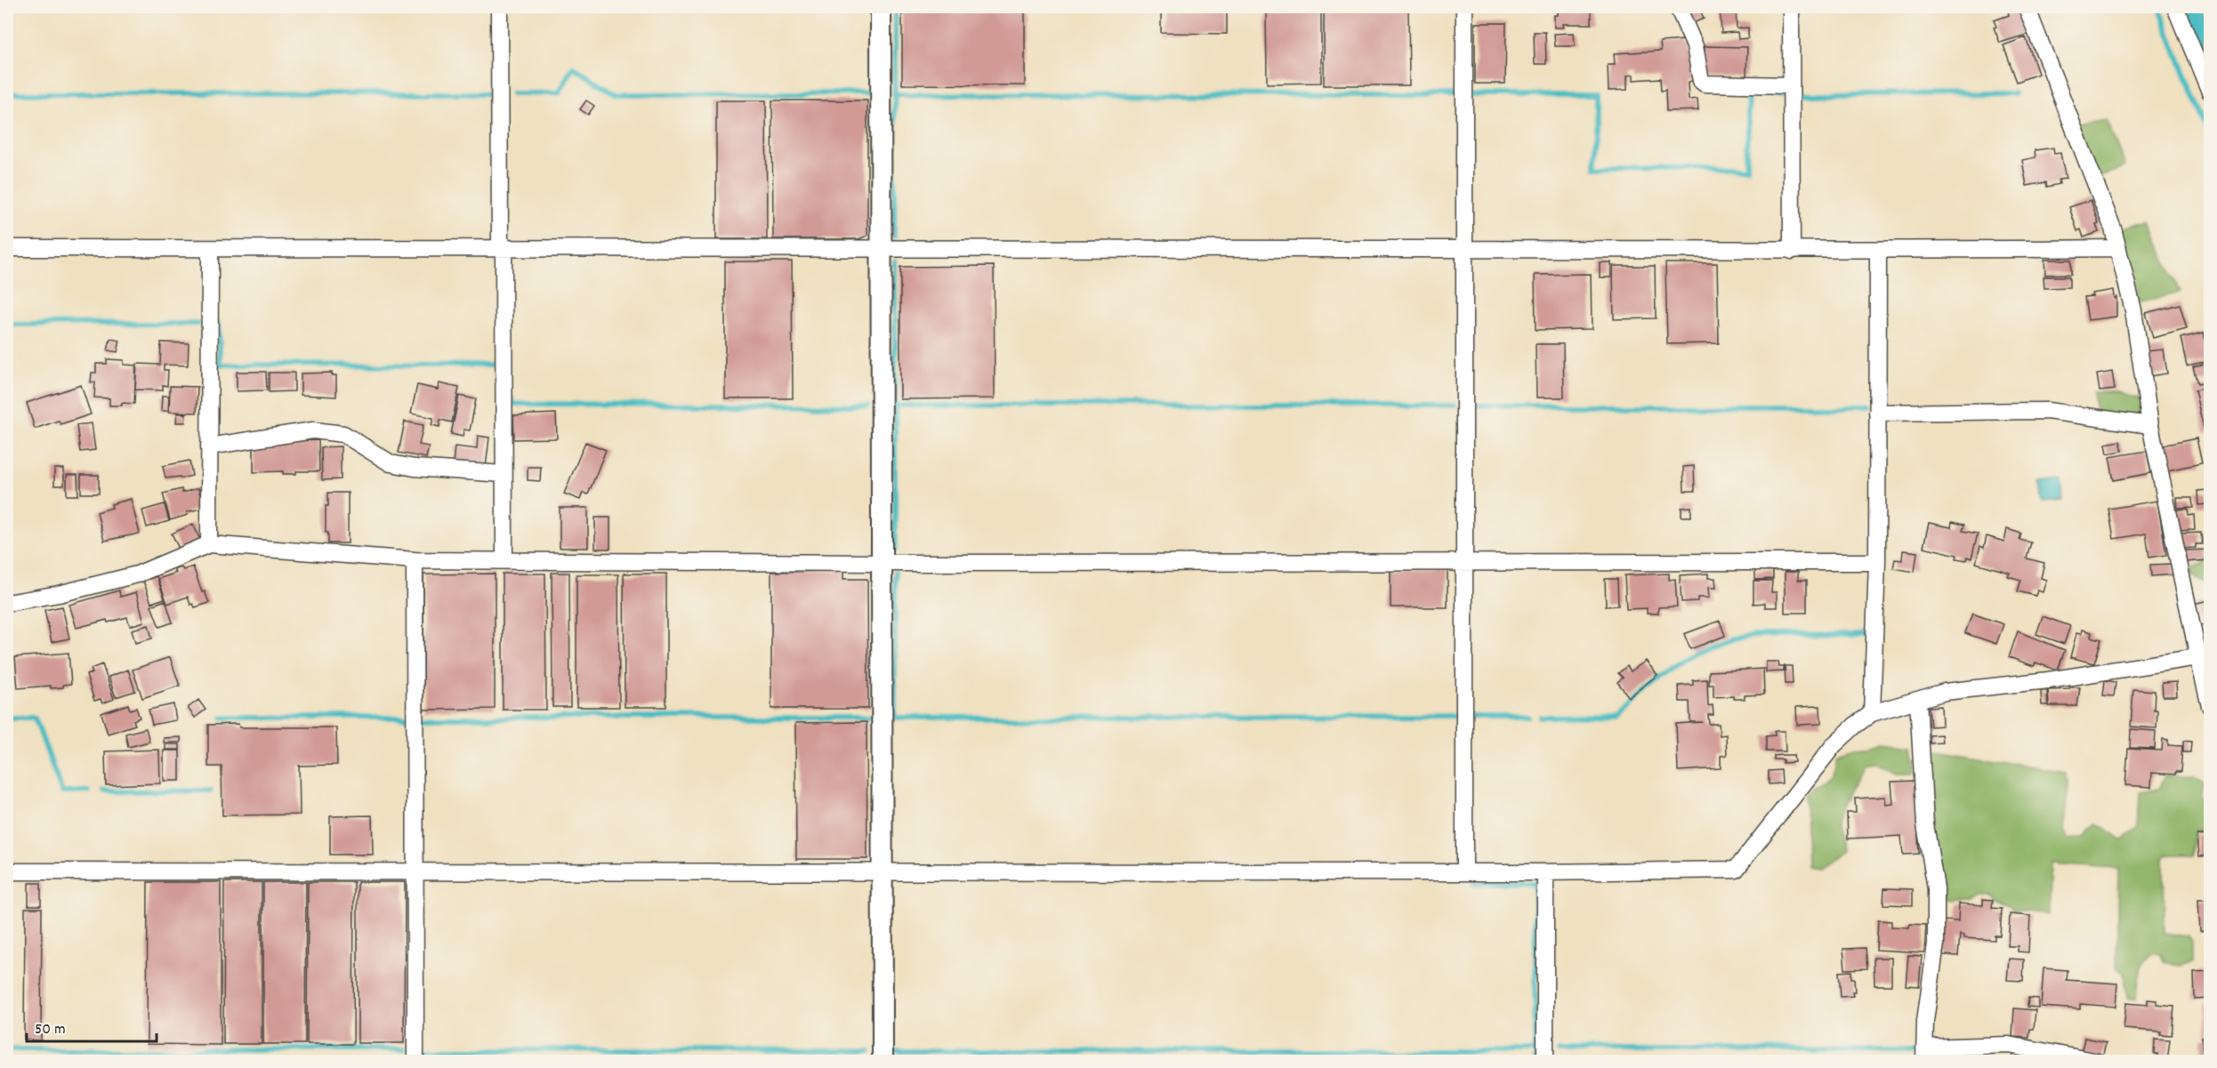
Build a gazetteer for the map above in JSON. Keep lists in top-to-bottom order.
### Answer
{
  "scale_bar": "50 m"
}
